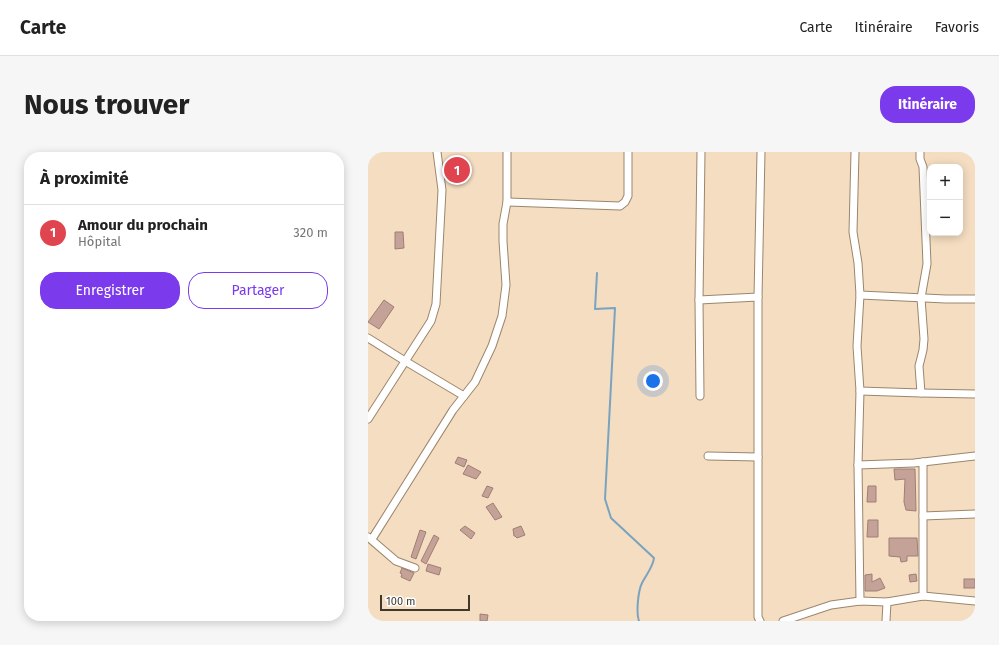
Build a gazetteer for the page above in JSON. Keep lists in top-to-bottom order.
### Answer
{
  "scale_bar": "100 m",
  "page": {
    "header": "Carte",
    "nav": ["Carte", "Itinéraire", "Favoris"],
    "buttons": [
      "Itinéraire",
      ["Enregistrer", "Partager"]
    ],
    "title": "Nous trouver",
    "heading": "À proximité",
    "pins": "1",
    "map_buttons": ["+", "−"],
    "list": [
      {
        "mark": "1",
        "name": "Amour du prochain",
        "note": "Hôpital",
        "value": "320 m"
      }
    ],
    "scale": "100 m"
  }
}
